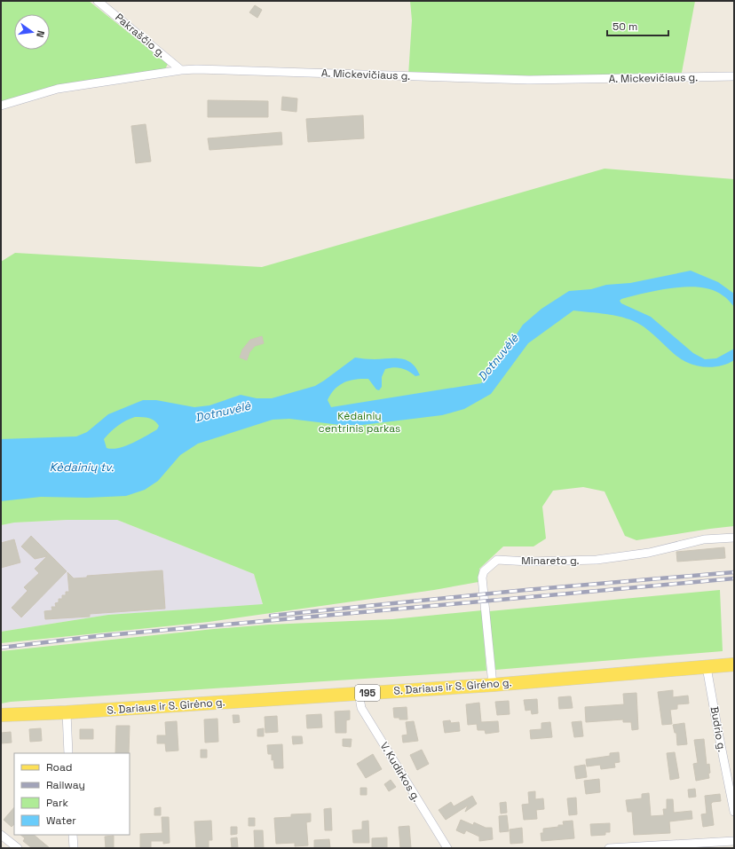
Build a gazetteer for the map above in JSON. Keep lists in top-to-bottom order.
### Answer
{
  "streets": {
    "main road": ["S. Dariaus ir S. Girėno g.", "195"],
    "street": [
      "Pakraščio g.",
      "A. Mickevičiaus g.",
      "Minareto g.",
      "Budrio g.",
      "V. Kudirkos g."
    ]
  },
  "crossings": [
    ["Pakraščio g.", "A. Mickevičiaus g."],
    ["Minareto g.", "S. Dariaus ir S. Girėno g."],
    ["S. Dariaus ir S. Girėno g.", "Budrio g."],
    ["S. Dariaus ir S. Girėno g.", "V. Kudirkos g."]
  ],
  "water": ["Dotnuvėlė", "Kėdainių tv."],
  "parks": ["Kėdainių centrinis parkas"],
  "legend": [
    "Road",
    "Railway",
    "Park",
    "Water"
  ],
  "scale_bar": "50 m",
  "north": "right"
}
